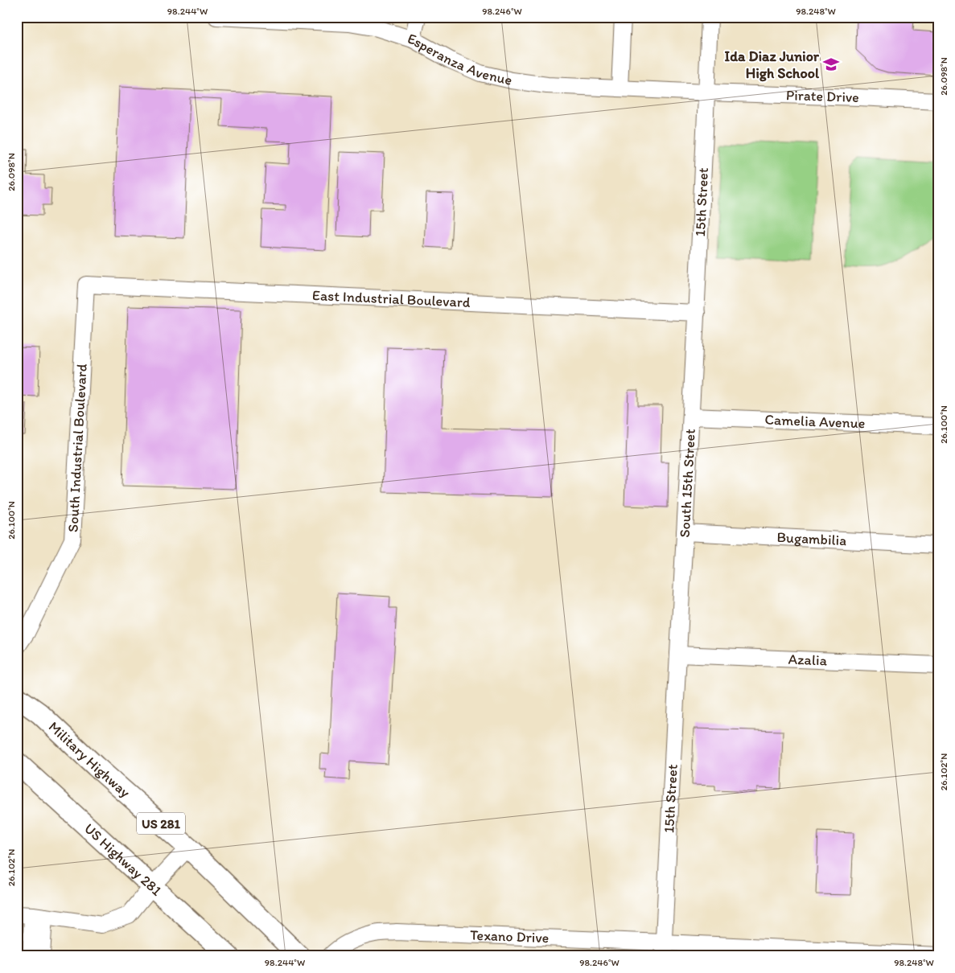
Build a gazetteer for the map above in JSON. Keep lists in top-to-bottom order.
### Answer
{
  "streets": {
    "main road": ["Military Highway", "US 281", "US Highway 281"],
    "street": [
      "Esperanza Avenue",
      "Pirate Drive",
      "15th Street",
      "East Industrial Boulevard",
      "Camelia Avenue",
      "South Industrial Boulevard",
      "South 15th Street",
      "Bugambilia",
      "Azalia",
      "Texano Drive"
    ]
  },
  "crossings": [
    ["Esperanza Avenue", "Pirate Drive"],
    ["Esperanza Avenue", "15th Street"],
    ["Pirate Drive", "15th Street"],
    ["15th Street", "East Industrial Boulevard"],
    ["15th Street", "South 15th Street"],
    ["15th Street", "Azalia"],
    ["15th Street", "Texano Drive"],
    ["East Industrial Boulevard", "South Industrial Boulevard"],
    ["East Industrial Boulevard", "South 15th Street"],
    ["Camelia Avenue", "South 15th Street"],
    ["South 15th Street", "Bugambilia"],
    ["South 15th Street", "Azalia"]
  ],
  "places": {
    "school or university": ["Ida Diaz Junior High School"]
  },
  "coordinates": [
    "98.244°W",
    "98.246°W",
    "98.248°W",
    "26.098°N",
    "26.100°N",
    "26.102°N"
  ]
}
